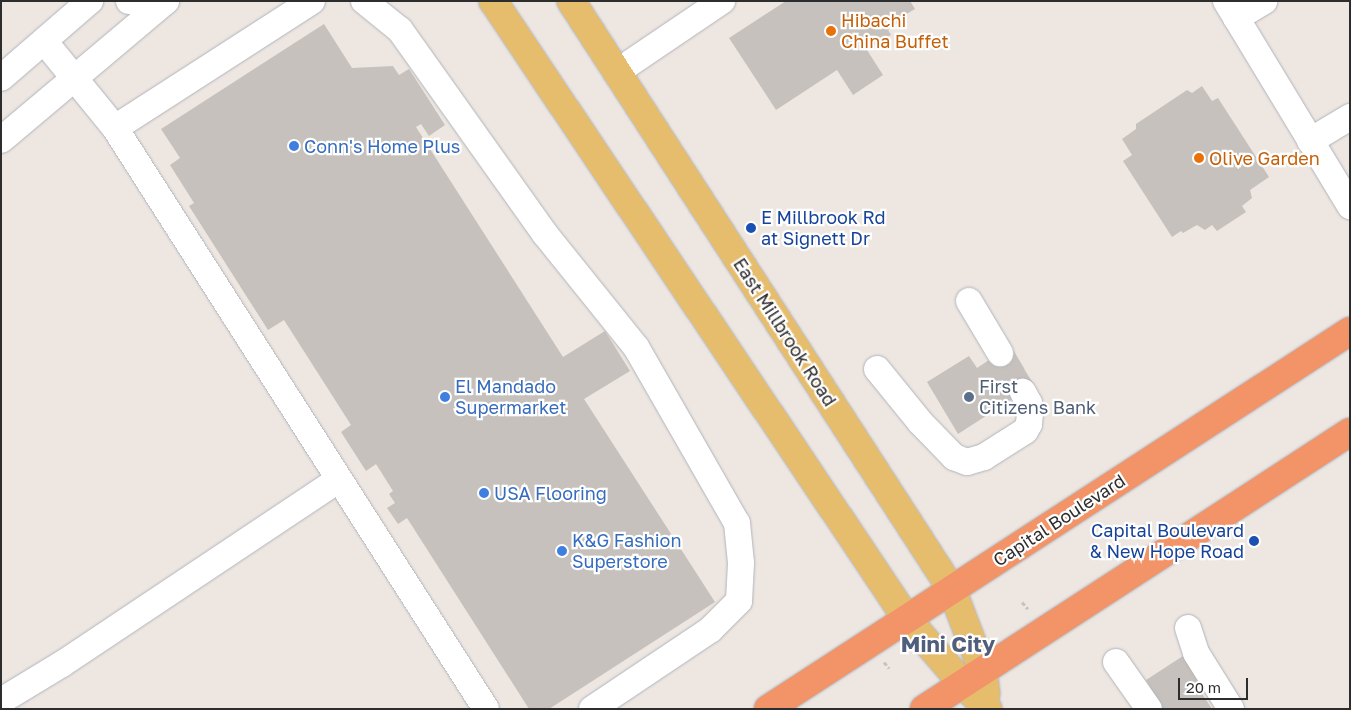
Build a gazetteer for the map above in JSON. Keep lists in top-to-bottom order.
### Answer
{
  "streets": {
    "highway": ["Capital Boulevard"],
    "main road": ["East Millbrook Road"]
  },
  "crossings": [
    ["East Millbrook Road", "Capital Boulevard"]
  ],
  "districts": ["Mini City"],
  "places": [
    "Hibachi China Buffet",
    "Conn's Home Plus",
    "Olive Garden",
    "E Millbrook Rd at Signett Dr",
    "El Mandado Supermarket",
    "First Citizens Bank",
    "USA Flooring",
    "Capital Boulevard & New Hope Road",
    "K&G Fashion Superstore"
  ],
  "scale_bar": "20 m"
}
